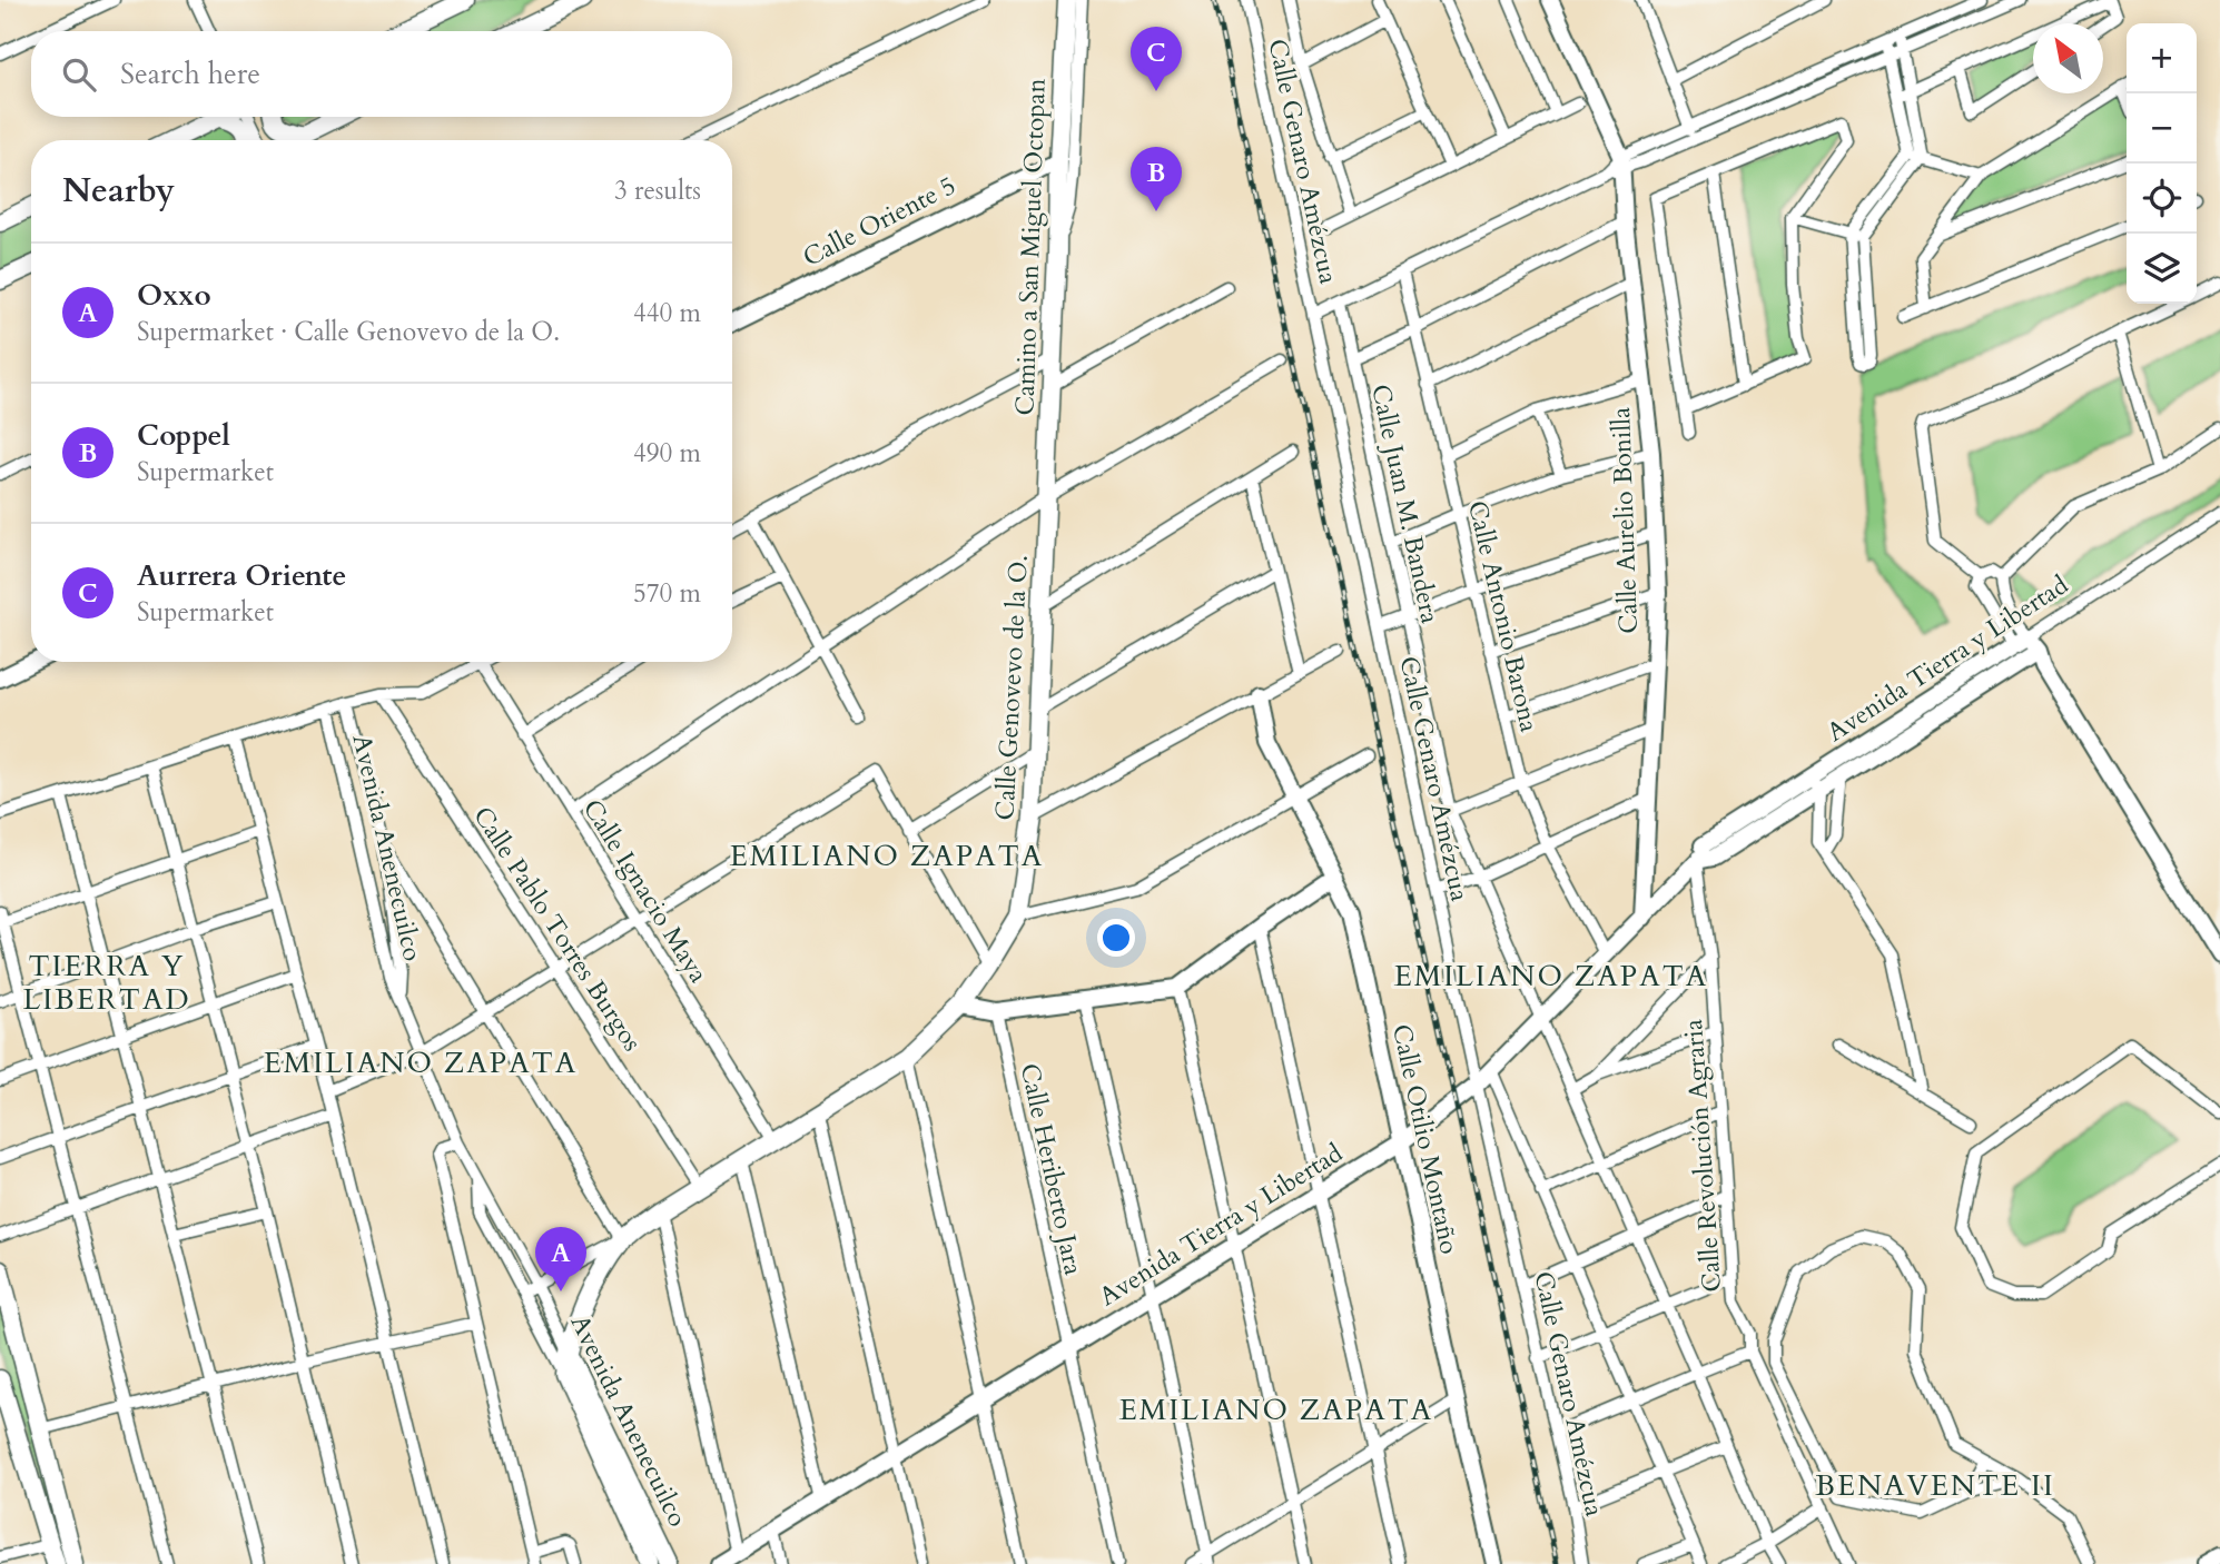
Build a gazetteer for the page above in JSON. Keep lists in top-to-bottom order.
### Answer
{
  "streets": {
    "main road": ["Camino a San Miguel Octopan", "Calle Genovevo de la O.", "Avenida Anenecuilco"],
    "street": [
      "Calle Genaro Amézcua",
      "Calle Oriente 5",
      "Calle Juan M. Bandera",
      "Calle Aurelio Bonilla",
      "Calle Antonio Barona",
      "Avenida Tierra y Libertad",
      "Calle Ignacio Maya",
      "Calle Pablo Torres Burgos",
      "Calle Otilio Montaño",
      "Calle Revolución Agraria",
      "Calle Heriberto Jara"
    ]
  },
  "crossings": [
    ["Calle Genaro Amézcua", "Avenida Tierra y Libertad"],
    ["Calle Oriente 5", "Camino a San Miguel Octopan"],
    ["Camino a San Miguel Octopan", "Calle Genovevo de la O."],
    ["Calle Juan M. Bandera", "Avenida Tierra y Libertad"],
    ["Calle Aurelio Bonilla", "Avenida Tierra y Libertad"],
    ["Calle Antonio Barona", "Avenida Tierra y Libertad"],
    ["Avenida Tierra y Libertad", "Calle Otilio Montaño"],
    ["Avenida Tierra y Libertad", "Calle Revolución Agraria"],
    ["Avenida Tierra y Libertad", "Calle Heriberto Jara"],
    ["Calle Genovevo de la O.", "Avenida Anenecuilco"],
    ["Calle Genovevo de la O.", "Calle Ignacio Maya"],
    ["Calle Genovevo de la O.", "Calle Pablo Torres Burgos"]
  ],
  "districts": [
    "EMILIANO ZAPATA",
    "TIERRA Y LIBERTAD",
    "EMILIANO ZAPATA",
    "EMILIANO ZAPATA",
    "EMILIANO ZAPATA",
    "BENAVENTE II"
  ],
  "north": "top left",
  "page": {
    "map_buttons": ["+", "−"],
    "pins": ["C", "B", "A"],
    "search": "Search here",
    "heading": ["Nearby", "3 results"],
    "list": [
      {
        "mark": "A",
        "name": "Oxxo",
        "note": "Supermarket · Calle Genovevo de la O.",
        "value": "440 m"
      },
      {
        "mark": "B",
        "name": "Coppel",
        "note": "Supermarket",
        "value": "490 m"
      },
      {
        "mark": "C",
        "name": "Aurrera Oriente",
        "note": "Supermarket",
        "value": "570 m"
      }
    ]
  }
}
